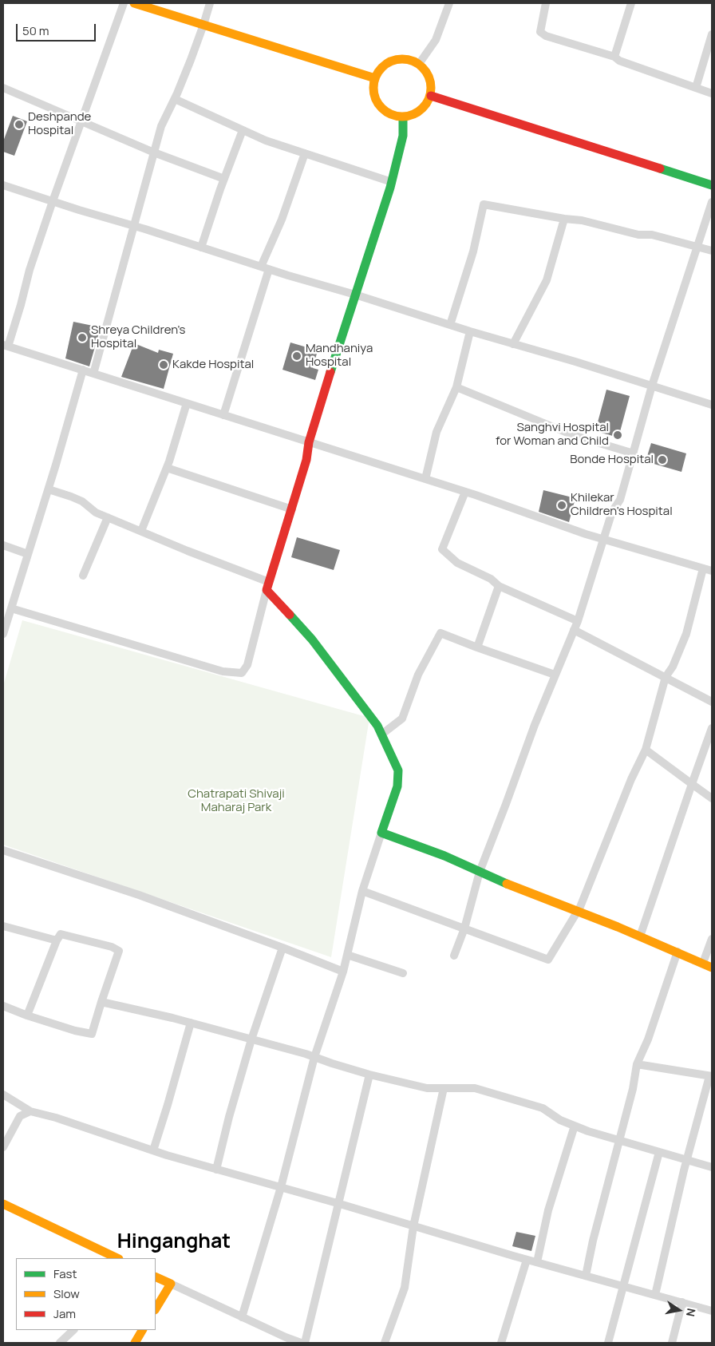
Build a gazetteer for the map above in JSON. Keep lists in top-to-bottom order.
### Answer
{
  "districts": ["Hinganghat"],
  "parks": ["Chatrapati Shivaji Maharaj Park"],
  "places": [
    "Deshpande Hospital",
    "Shreya Children's Hospital",
    "Mandhaniya Hospital",
    "Kakde Hospital",
    "Sanghvi Hospital for Woman and Child",
    "Bonde Hospital",
    "Khilekar Children's Hospital"
  ],
  "legend": ["Fast", "Slow", "Jam"],
  "scale_bar": "50 m",
  "north": "right"
}
